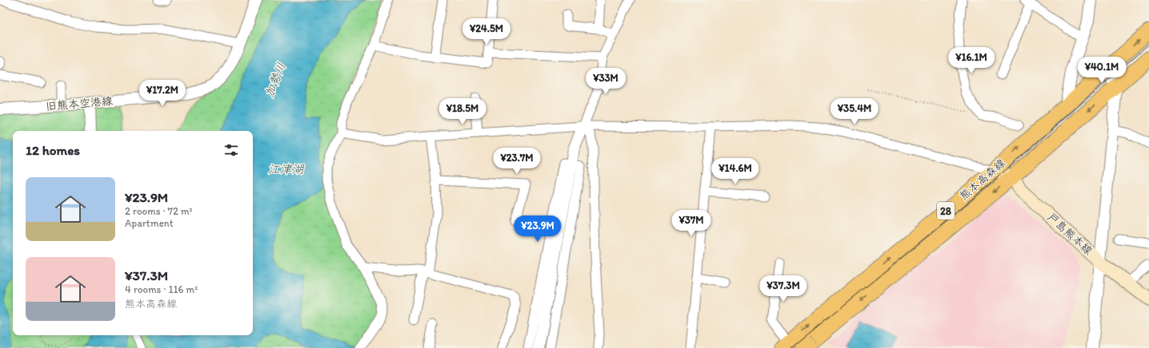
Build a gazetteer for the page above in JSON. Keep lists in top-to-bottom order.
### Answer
{
  "streets": {
    "main road": ["熊本高森線", "28", "戸島熊本線"],
    "street": ["旧熊本空港線"]
  },
  "crossings": [
    ["熊本高森線", "戸島熊本線"]
  ],
  "water": ["加勢川", "江津湖"],
  "page": {
    "price": [
      "¥24.5M",
      "¥16.1M",
      "¥40.1M",
      "¥33M",
      "¥17.2M",
      "¥18.5M",
      "¥35.4M",
      "¥23.7M",
      "¥14.6M",
      "¥37M",
      "¥23.9M",
      "¥37.3M"
    ],
    "heading": "12 homes",
    "list": [
      {
        "name": "¥23.9M",
        "note": "2 rooms · 72 m² · Apartment"
      },
      {
        "name": "¥37.3M",
        "note": "4 rooms · 116 m² · 熊本高森線"
      }
    ]
  }
}
